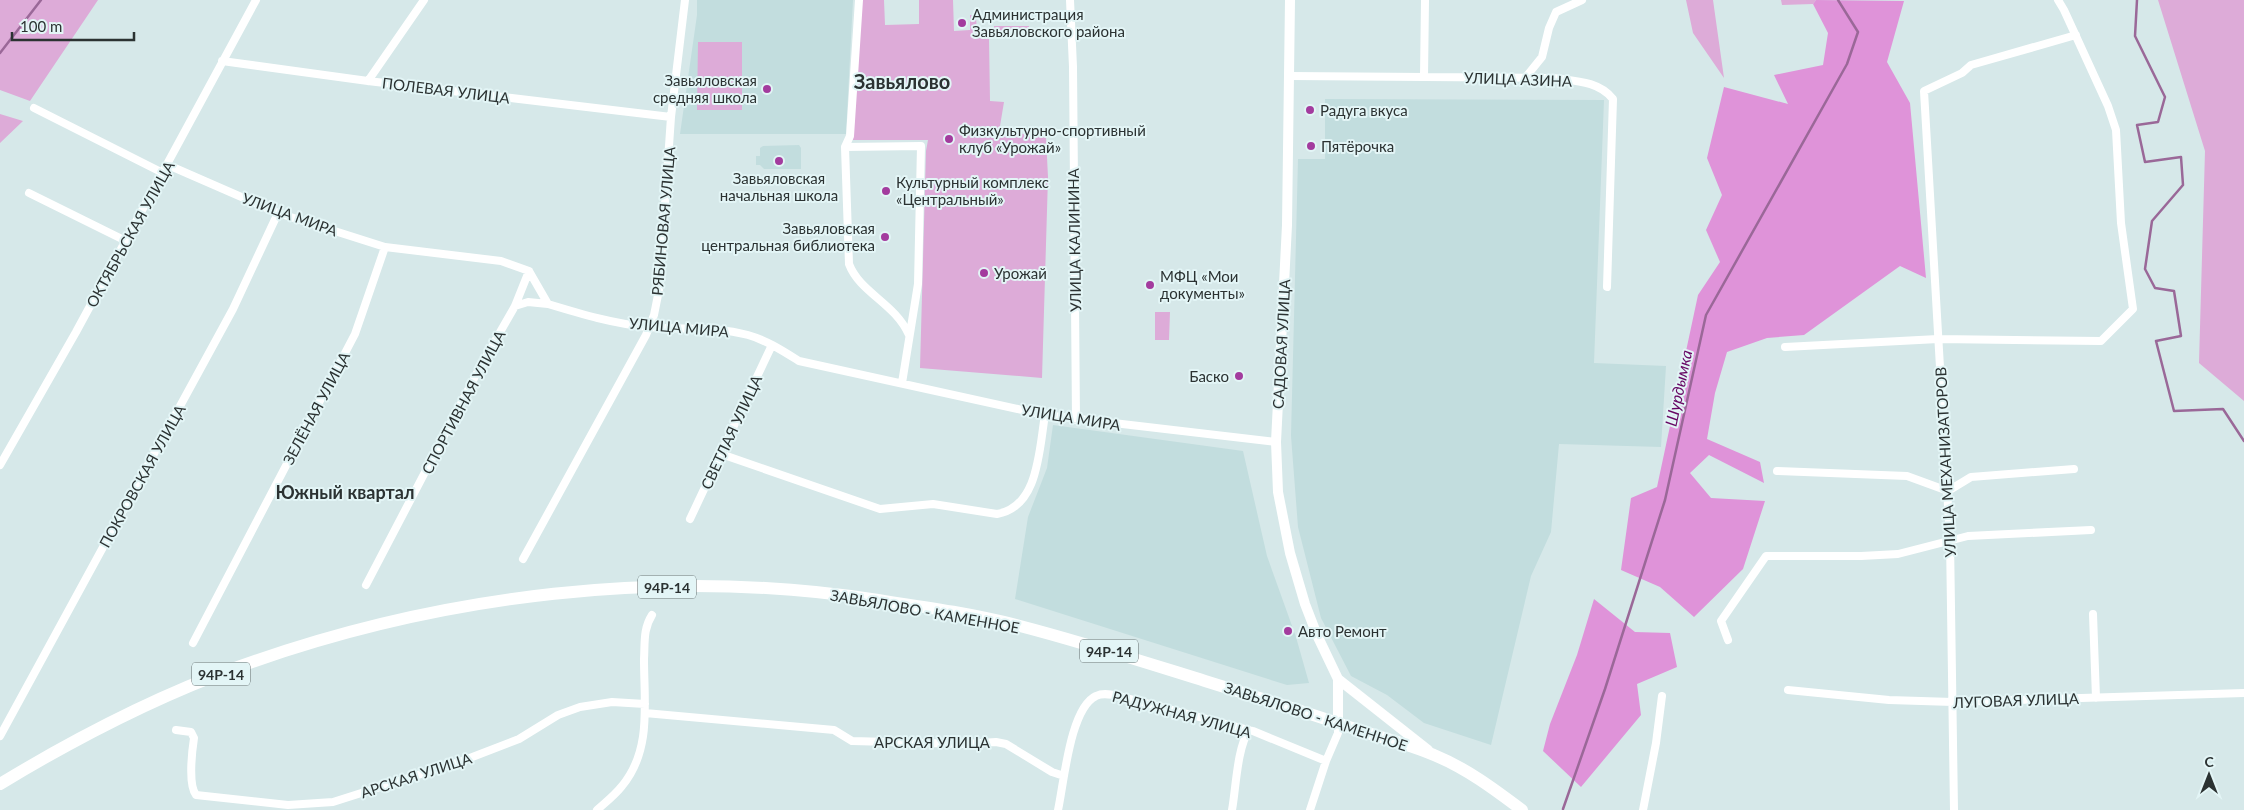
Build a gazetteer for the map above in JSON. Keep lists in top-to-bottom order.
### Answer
{
  "streets": {
    "main road": ["94Р-14", "ЗАВЬЯЛОВО - КАМЕННОЕ"],
    "street": [
      "УЛИЦА АЗИНА",
      "ПОЛЕВАЯ УЛИЦА",
      "УЛИЦА МИРА",
      "РЯБИНОВАЯ УЛИЦА",
      "ОКТЯБРЬСКАЯ УЛИЦА",
      "УЛИЦА КАЛИНИНА",
      "САДОВАЯ УЛИЦА",
      "СПОРТИВНАЯ УЛИЦА",
      "ЗЕЛЁНАЯ УЛИЦА",
      "СВЕТЛАЯ УЛИЦА",
      "УЛИЦА МЕХАНИЗАТОРОВ",
      "ПОКРОВСКАЯ УЛИЦА",
      "ЛУГОВАЯ УЛИЦА",
      "РАДУЖНАЯ УЛИЦА",
      "АРСКАЯ УЛИЦА"
    ]
  },
  "crossings": [
    ["УЛИЦА АЗИНА", "САДОВАЯ УЛИЦА"],
    ["ПОЛЕВАЯ УЛИЦА", "РЯБИНОВАЯ УЛИЦА"],
    ["ПОЛЕВАЯ УЛИЦА", "ОКТЯБРЬСКАЯ УЛИЦА"],
    ["УЛИЦА МИРА", "РЯБИНОВАЯ УЛИЦА"],
    ["УЛИЦА МИРА", "ОКТЯБРЬСКАЯ УЛИЦА"],
    ["УЛИЦА МИРА", "УЛИЦА КАЛИНИНА"],
    ["УЛИЦА МИРА", "САДОВАЯ УЛИЦА"],
    ["УЛИЦА МИРА", "СПОРТИВНАЯ УЛИЦА"],
    ["УЛИЦА МИРА", "ЗЕЛЁНАЯ УЛИЦА"],
    ["УЛИЦА МИРА", "СВЕТЛАЯ УЛИЦА"],
    ["УЛИЦА МИРА", "ПОКРОВСКАЯ УЛИЦА"],
    ["УЛИЦА МЕХАНИЗАТОРОВ", "ЛУГОВАЯ УЛИЦА"],
    ["РАДУЖНАЯ УЛИЦА", "АРСКАЯ УЛИЦА"]
  ],
  "districts": ["Завьялово", "Южный квартал"],
  "water": ["Шурдымка"],
  "places": [
    "Администрация Завьяловского района",
    "Завьяловская средняя школа",
    "Радуга вкуса",
    "Физкультурно-спортивный клуб «Урожай»",
    "Пятёрочка",
    "Завьяловская начальная школа",
    "Культурный комплекс «Центральный»",
    "Завьяловская центральная библиотека",
    "Урожай",
    "МФЦ «Мои документы»",
    "Баско",
    "Авто Ремонт"
  ],
  "scale_bar": "100 m",
  "north": "top"
}
